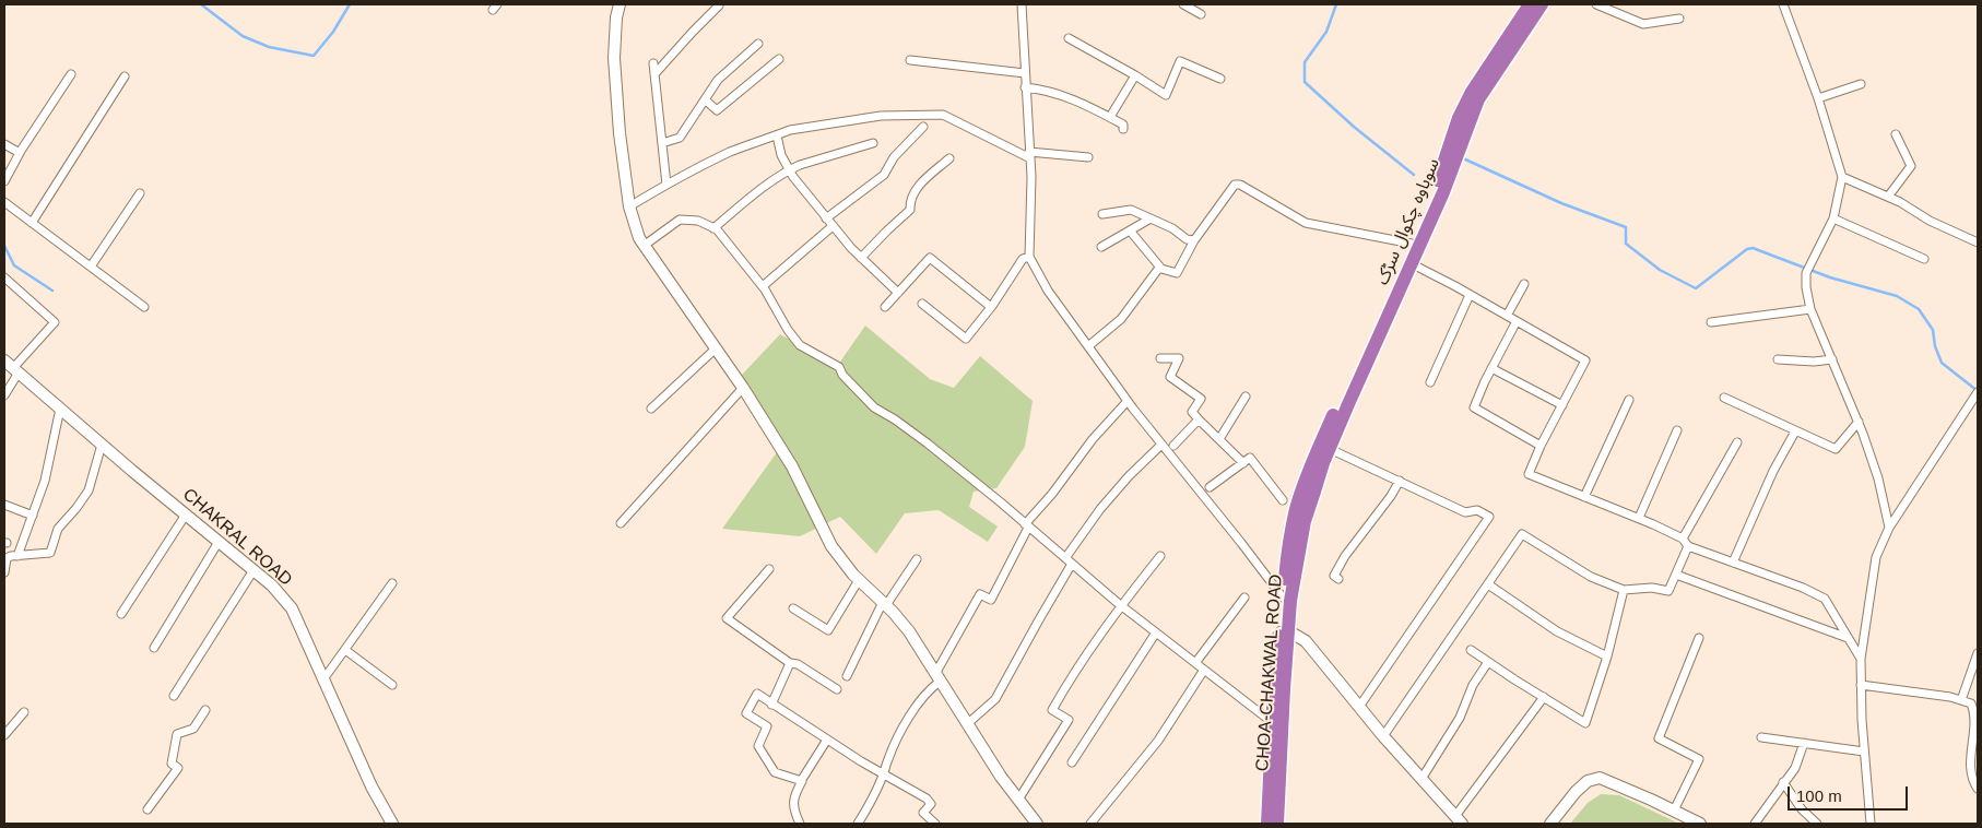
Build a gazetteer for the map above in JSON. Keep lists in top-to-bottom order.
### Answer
{
  "streets": {
    "highway": ["سوہاوہ چکوال سڑک", "CHOA-CHAKWAL ROAD"],
    "street": ["CHAKRAL ROAD"]
  },
  "crossings": [
    ["سوہاوہ چکوال سڑک", "CHOA-CHAKWAL ROAD"]
  ],
  "scale_bar": "100 m"
}
